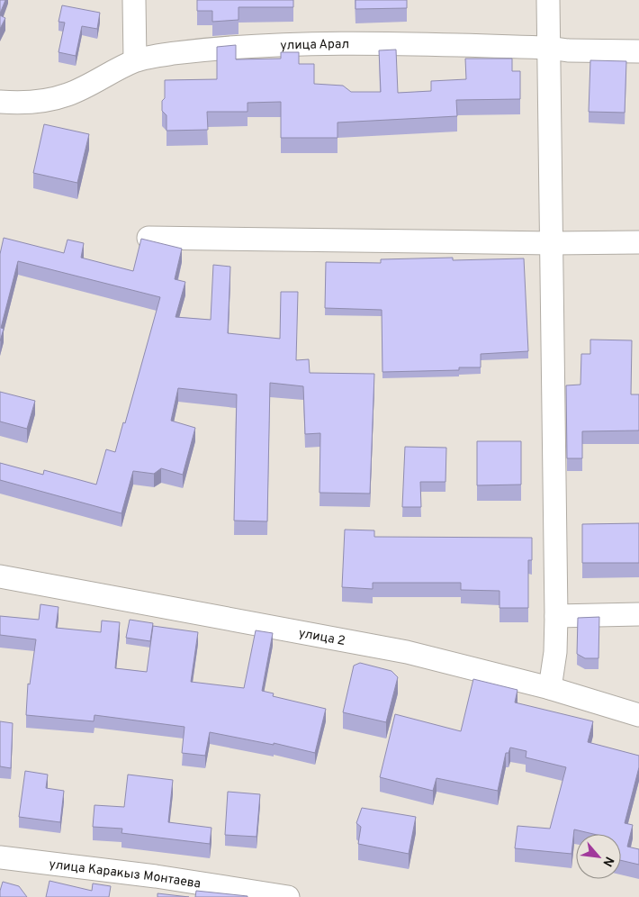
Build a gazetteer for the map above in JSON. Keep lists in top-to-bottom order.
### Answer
{
  "streets": {
    "street": ["улица Арал", "улица 2", "улица Каракыз Монтаева"]
  },
  "north": "bottom right"
}
